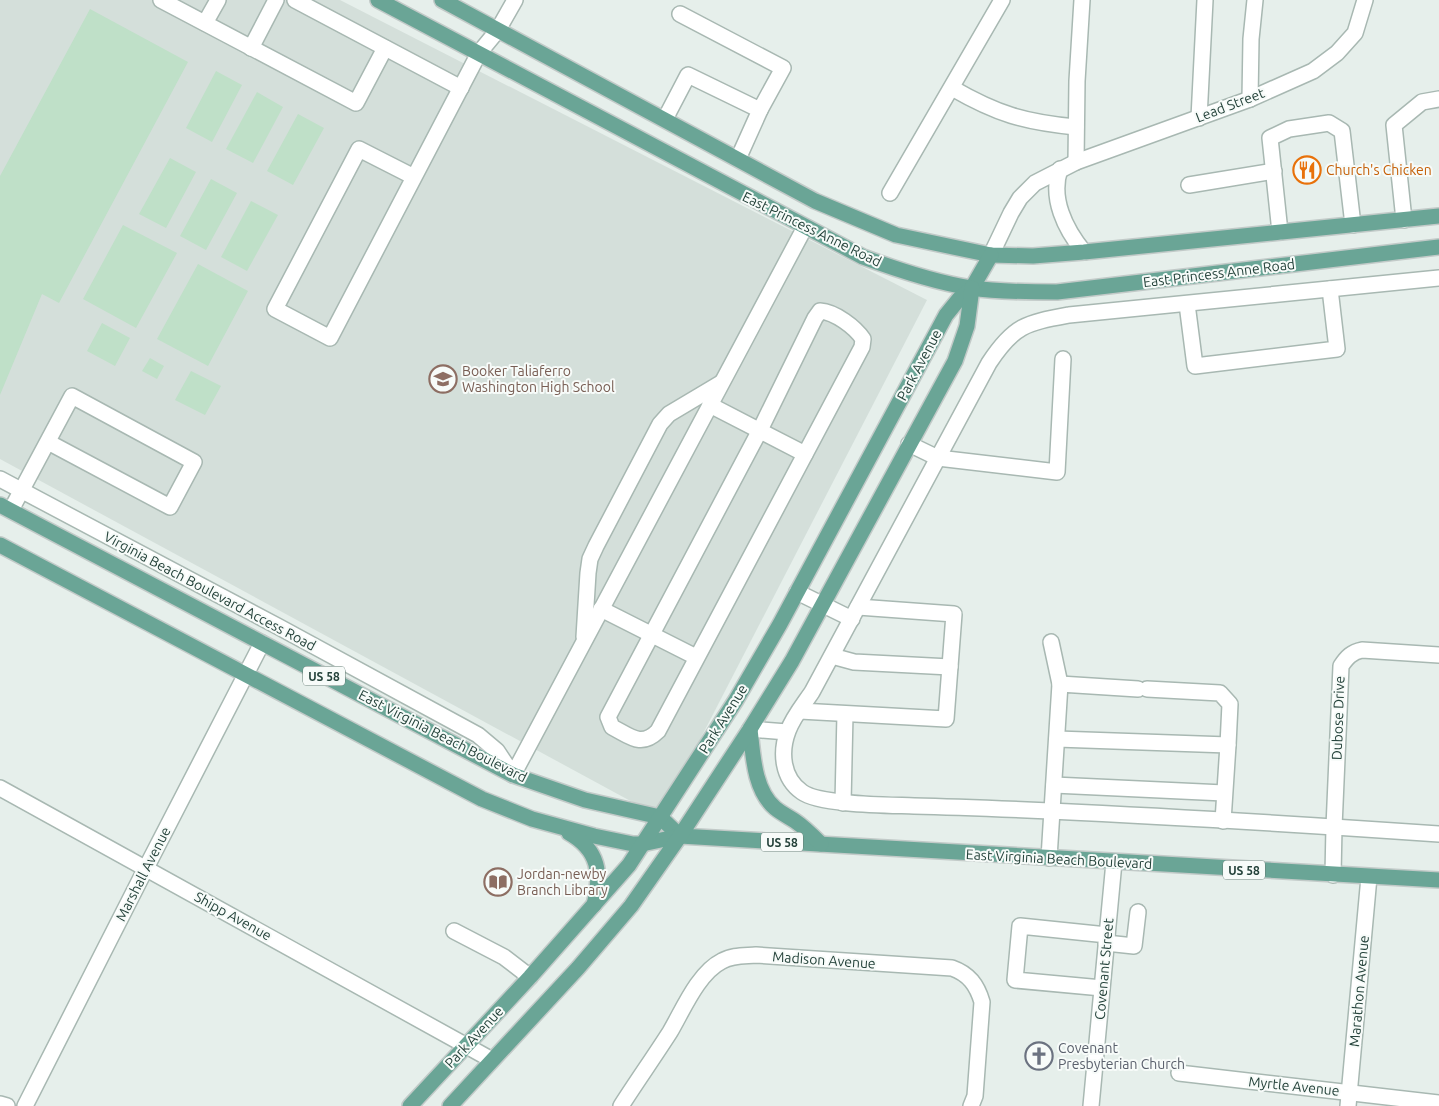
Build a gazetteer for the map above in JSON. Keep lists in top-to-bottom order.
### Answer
{
  "streets": {
    "main road": [
      "East Princess Anne Road",
      "Park Avenue",
      "US 58",
      "East Virginia Beach Boulevard"
    ],
    "street": [
      "Lead Street",
      "Virginia Beach Boulevard Access Road",
      "Dubose Drive",
      "Marshall Avenue",
      "Shipp Avenue",
      "Madison Avenue",
      "Covenant Street",
      "Marathon Avenue",
      "Myrtle Avenue"
    ]
  },
  "crossings": [
    ["Lead Street", "East Princess Anne Road"],
    ["Lead Street", "Park Avenue"],
    ["East Princess Anne Road", "Park Avenue"],
    ["Park Avenue", "East Virginia Beach Boulevard"],
    ["Park Avenue", "Shipp Avenue"],
    ["Virginia Beach Boulevard Access Road", "East Virginia Beach Boulevard"],
    ["Dubose Drive", "East Virginia Beach Boulevard"],
    ["East Virginia Beach Boulevard", "Marshall Avenue"],
    ["East Virginia Beach Boulevard", "Covenant Street"],
    ["East Virginia Beach Boulevard", "Marathon Avenue"],
    ["Marshall Avenue", "Shipp Avenue"],
    ["Marathon Avenue", "Myrtle Avenue"]
  ],
  "places": {
    "restaurant": ["Church's Chicken"],
    "school or university": ["Booker Taliaferro Washington High School"],
    "library": ["Jordan-newby Branch Library"],
    "church": ["Covenant Presbyterian Church"]
  }
}
